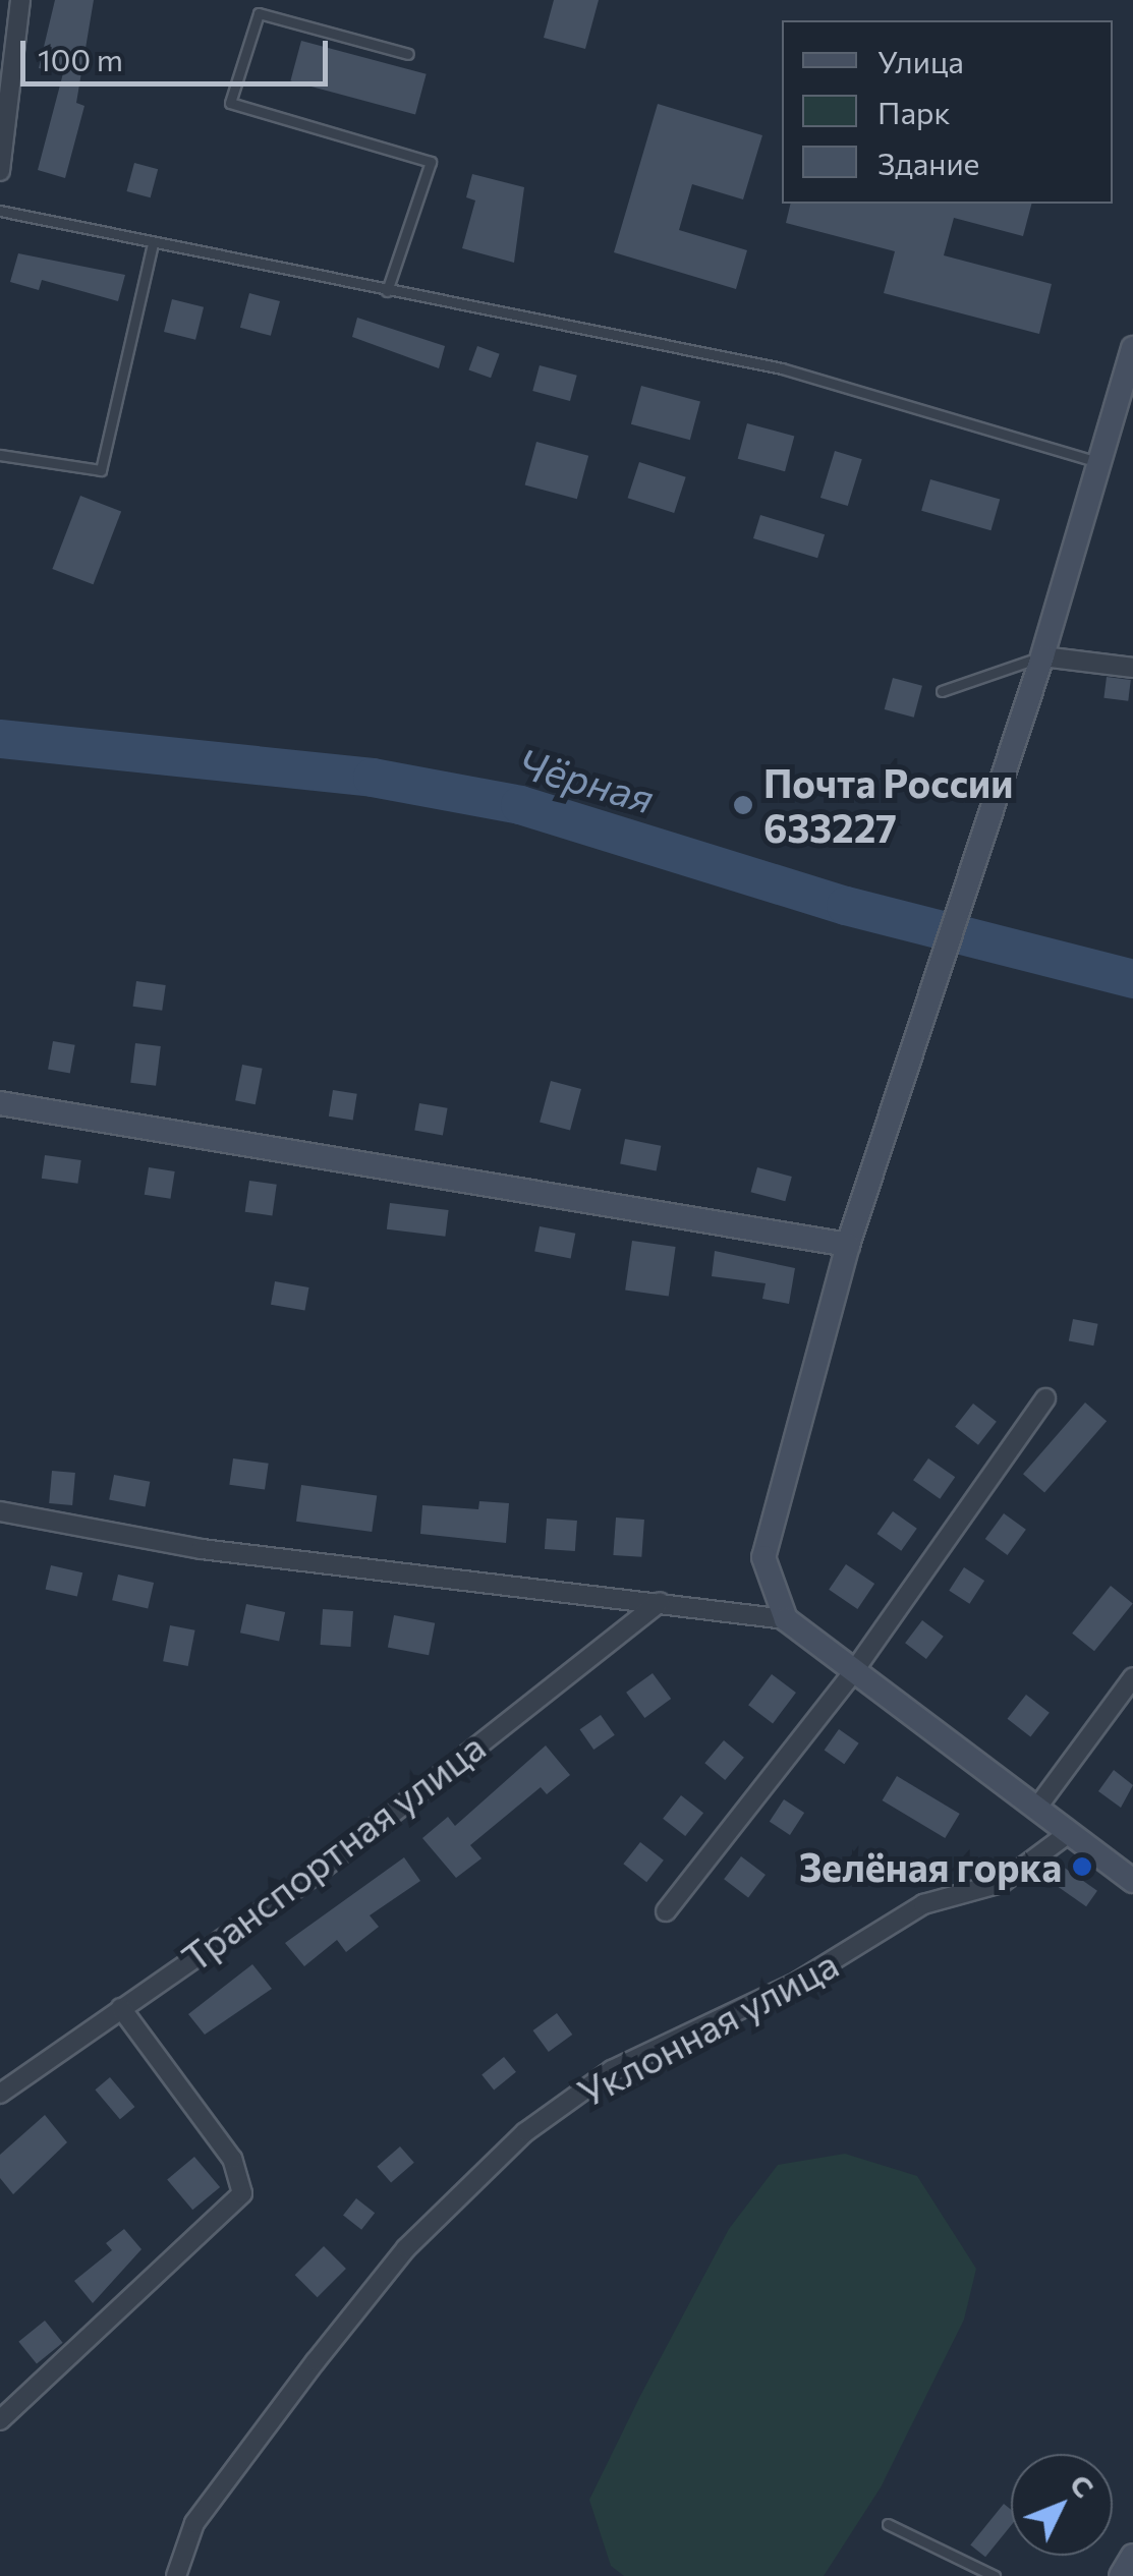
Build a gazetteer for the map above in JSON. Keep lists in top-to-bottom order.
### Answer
{
  "streets": {
    "street": ["Транспортная улица", "Уклонная улица"]
  },
  "water": ["Чёрная"],
  "places": ["Почта России 633227", "Зелёная горка"],
  "legend": ["Улица", "Парк", "Здание"],
  "scale_bar": "100 m",
  "north": "top right"
}
